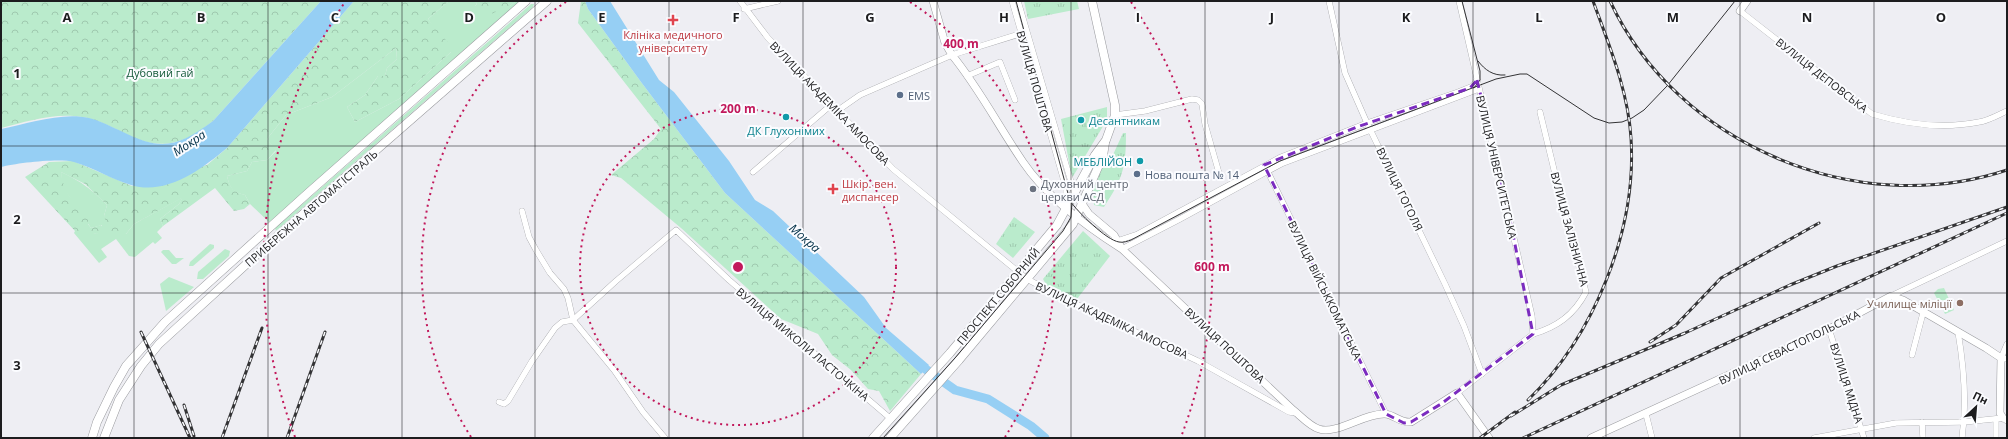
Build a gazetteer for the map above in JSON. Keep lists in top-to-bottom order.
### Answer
{
  "streets": {
    "main road": ["ПРИБЕРЕЖНА АВТОМАГІСТРАЛЬ", "ПРОСПЕКТ СОБОРНИЙ"],
    "street": [
      "ВУЛИЦЯ ДЕПОВСЬКА",
      "ВУЛИЦЯ ПОШТОВА",
      "ВУЛИЦЯ АКАДЕМІКА АМОСОВА",
      "ВУЛИЦЯ УНІВЕРСИТЕТСЬКА",
      "ВУЛИЦЯ ГОГОЛЯ",
      "ВУЛИЦЯ ЗАЛІЗНИЧНА",
      "ВУЛИЦЯ ВІЙСЬККОМАТСЬКА",
      "ВУЛИЦЯ МИКОЛИ ЛАСТОЧКІНА",
      "ВУЛИЦЯ СЕВАСТОПОЛЬСЬКА",
      "ВУЛИЦЯ МІДНА"
    ]
  },
  "crossings": [
    ["ВУЛИЦЯ ПОШТОВА", "ВУЛИЦЯ АКАДЕМІКА АМОСОВА"],
    ["ВУЛИЦЯ ПОШТОВА", "ВУЛИЦЯ ЗАЛІЗНИЧНА"],
    ["ВУЛИЦЯ ПОШТОВА", "ВУЛИЦЯ ВІЙСЬККОМАТСЬКА"],
    ["ВУЛИЦЯ ПОШТОВА", "ПРОСПЕКТ СОБОРНИЙ"],
    ["ВУЛИЦЯ АКАДЕМІКА АМОСОВА", "ПРОСПЕКТ СОБОРНИЙ"],
    ["ВУЛИЦЯ УНІВЕРСИТЕТСЬКА", "ВУЛИЦЯ ЗАЛІЗНИЧНА"],
    ["ВУЛИЦЯ ГОГОЛЯ", "ВУЛИЦЯ ЗАЛІЗНИЧНА"],
    ["ВУЛИЦЯ ЗАЛІЗНИЧНА", "ВУЛИЦЯ ВІЙСЬККОМАТСЬКА"],
    ["ПРОСПЕКТ СОБОРНИЙ", "ВУЛИЦЯ МИКОЛИ ЛАСТОЧКІНА"],
    ["ВУЛИЦЯ СЕВАСТОПОЛЬСЬКА", "ВУЛИЦЯ МІДНА"]
  ],
  "water": ["Мокра"],
  "parks": ["Дубовий гай"],
  "places": {
    "health": ["Клініка медичного університету", "Шкір. вен. диспансер"],
    "other": [
      "EMS",
      "ДК Глухонімих",
      "Десантникам",
      "МЕБЛІЙОН",
      "Нова пошта № 14",
      "Духовний центр церкви АСД",
      "Училище міліції"
    ]
  },
  "north": "top right",
  "grid": {
    "columns": [
      "A",
      "B",
      "C",
      "D",
      "E",
      "F",
      "G",
      "H",
      "I",
      "J",
      "K",
      "L",
      "M",
      "N",
      "O"
    ],
    "rows": ["1", "2", "3"]
  },
  "rings": ["400 m", "200 m", "600 m"]
}
